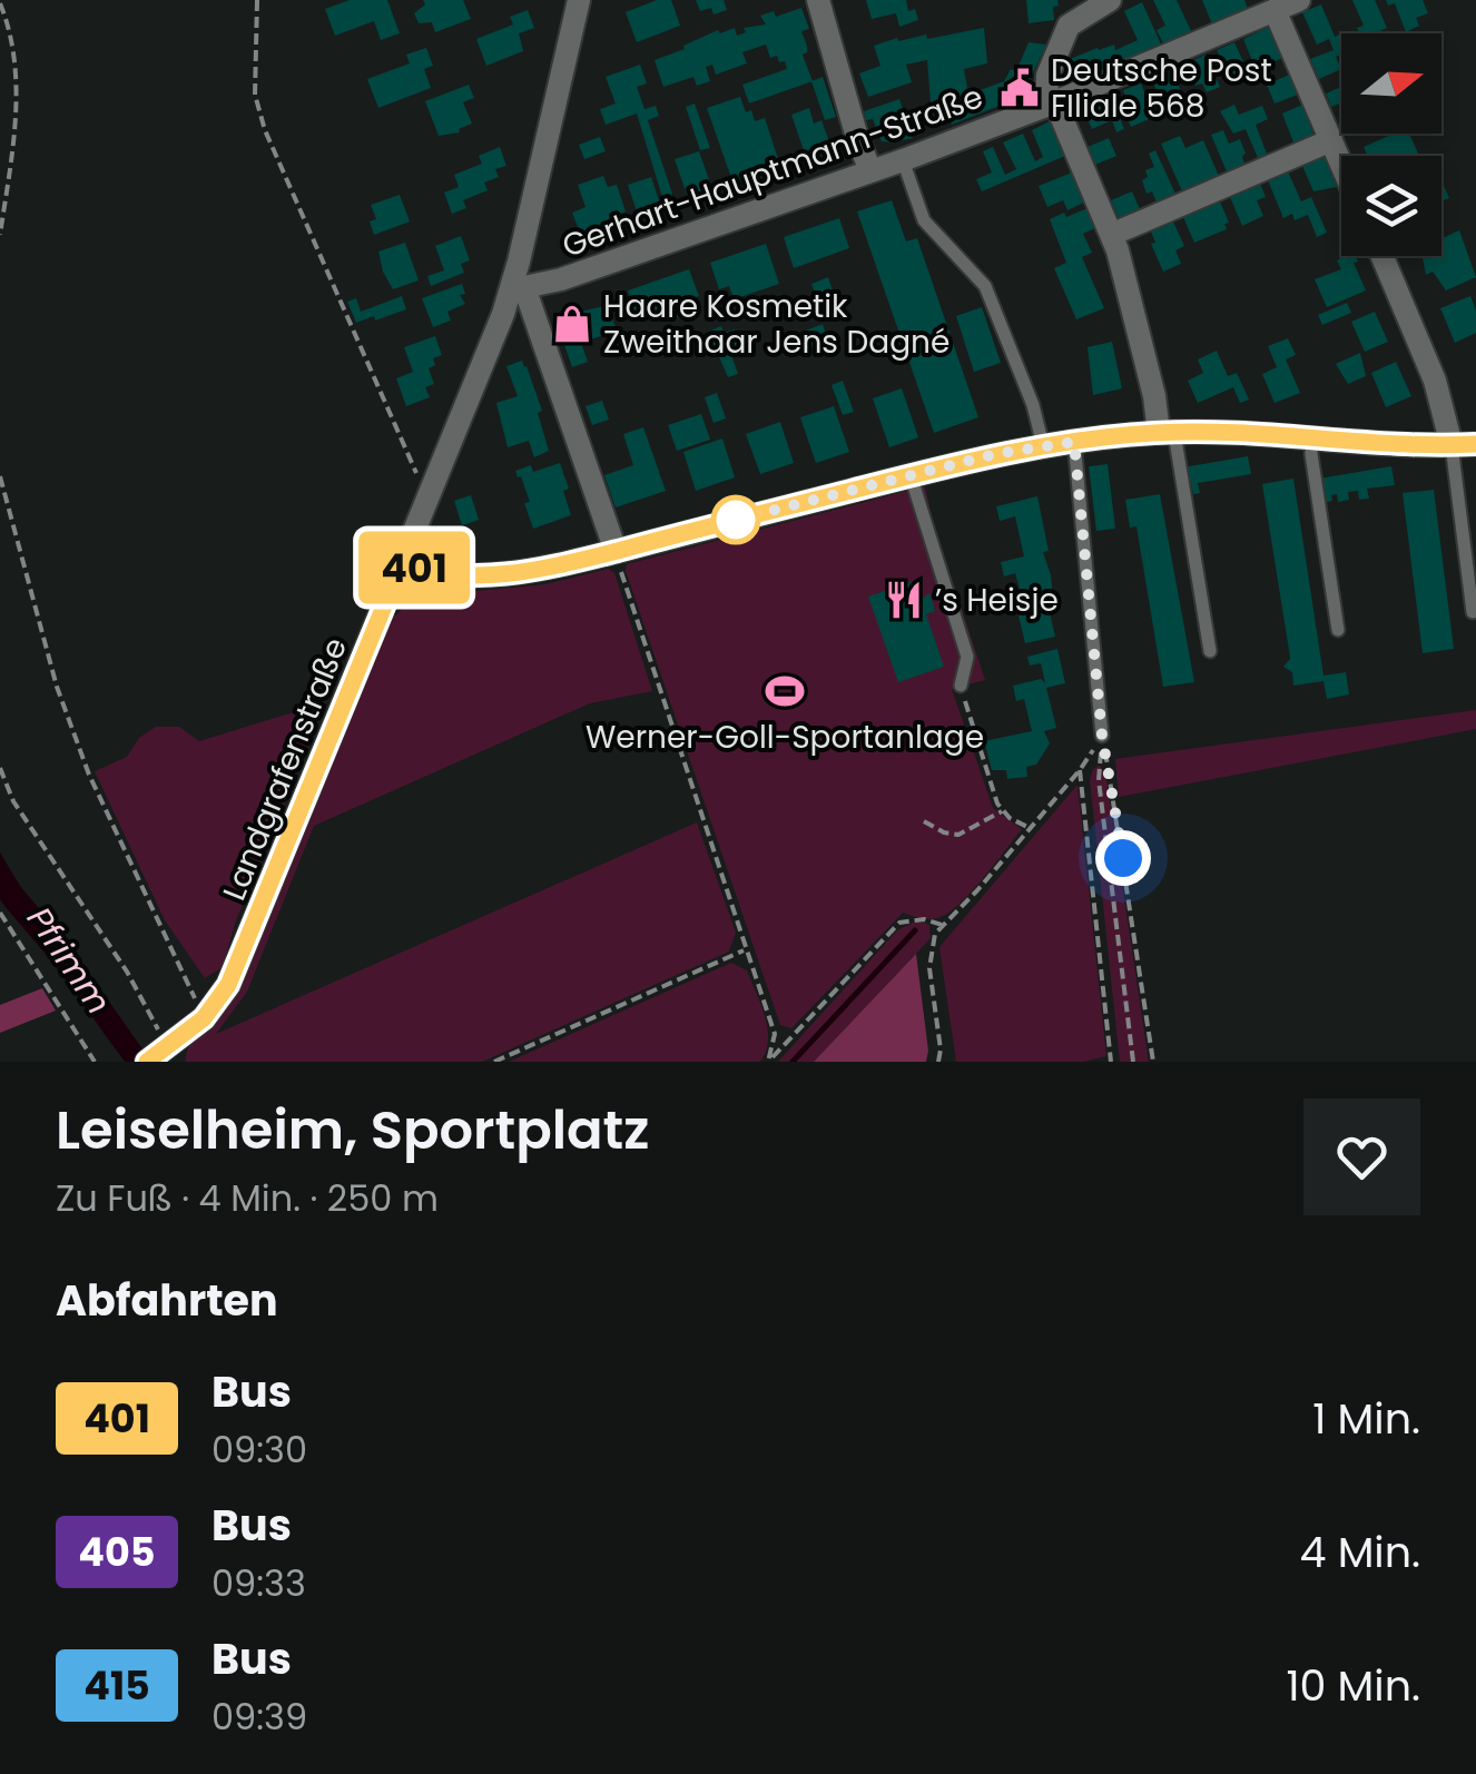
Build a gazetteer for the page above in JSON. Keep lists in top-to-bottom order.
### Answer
{
  "streets": {
    "street": ["Gerhart-Hauptmann-Straße", "Landgrafenstraße"]
  },
  "crossings": [
    ["Gerhart-Hauptmann-Straße", "Landgrafenstraße"]
  ],
  "water": ["Pfrimm"],
  "places": {
    "public building": ["Deutsche Post FIliale 568"],
    "shop": ["Haare Kosmetik Zweithaar Jens Dagné"],
    "restaurant": ["’s Heisje"],
    "sports": ["Werner-Goll-Sportanlage"]
  },
  "lines": ["bus line 401"],
  "north": "right",
  "page": {
    "on_map": "401",
    "heading": [
      ["Leiselheim, Sportplatz", "Zu Fuß · 4 Min. · 250 m"],
      "Abfahrten"
    ],
    "list": [
      {
        "mark": "401",
        "name": "Bus",
        "note": "09:30",
        "value": "1 Min."
      },
      {
        "mark": "405",
        "name": "Bus",
        "note": "09:33",
        "value": "4 Min."
      },
      {
        "mark": "415",
        "name": "Bus",
        "note": "09:39",
        "value": "10 Min."
      }
    ]
  }
}
